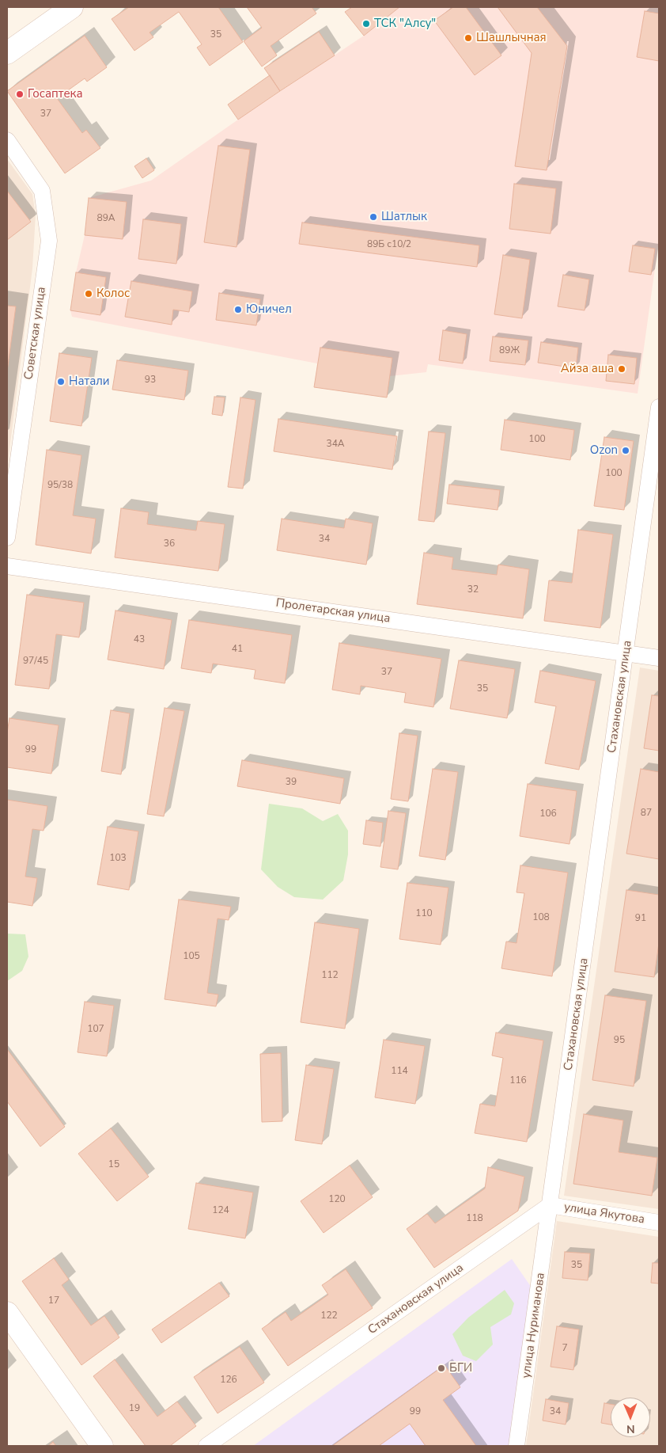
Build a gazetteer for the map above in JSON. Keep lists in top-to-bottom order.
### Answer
{
  "streets": {
    "street": [
      "Советская улица",
      "Пролетарская улица",
      "Стахановская улица",
      "улица Якутова",
      "улица Нуриманова"
    ]
  },
  "crossings": [
    ["Пролетарская улица", "Стахановская улица"],
    ["Стахановская улица", "улица Якутова"],
    ["Стахановская улица", "улица Нуриманова"],
    ["улица Якутова", "улица Нуриманова"]
  ],
  "places": [
    "ТСК \"Алсу\"",
    "Шашлычная",
    "Госаптека",
    "Шатлык",
    "Колос",
    "Юничел",
    "Айза аша",
    "Натали",
    "Ozon",
    "БГИ"
  ],
  "house_numbers": [
    "35",
    "37",
    "89А",
    "89Б с10/2",
    "89Ж",
    "93",
    "100",
    "34А",
    "100",
    "95/38",
    "34",
    "36",
    "32",
    "43",
    "41",
    "97/45",
    "37",
    "35",
    "99",
    "39",
    "87",
    "106",
    "103",
    "110",
    "108",
    "91",
    "105",
    "112",
    "107",
    "95",
    "114",
    "116",
    "15",
    "120",
    "124",
    "118",
    "35",
    "17",
    "122",
    "7",
    "126",
    "19",
    "99",
    "34"
  ],
  "north": "bottom"
}
